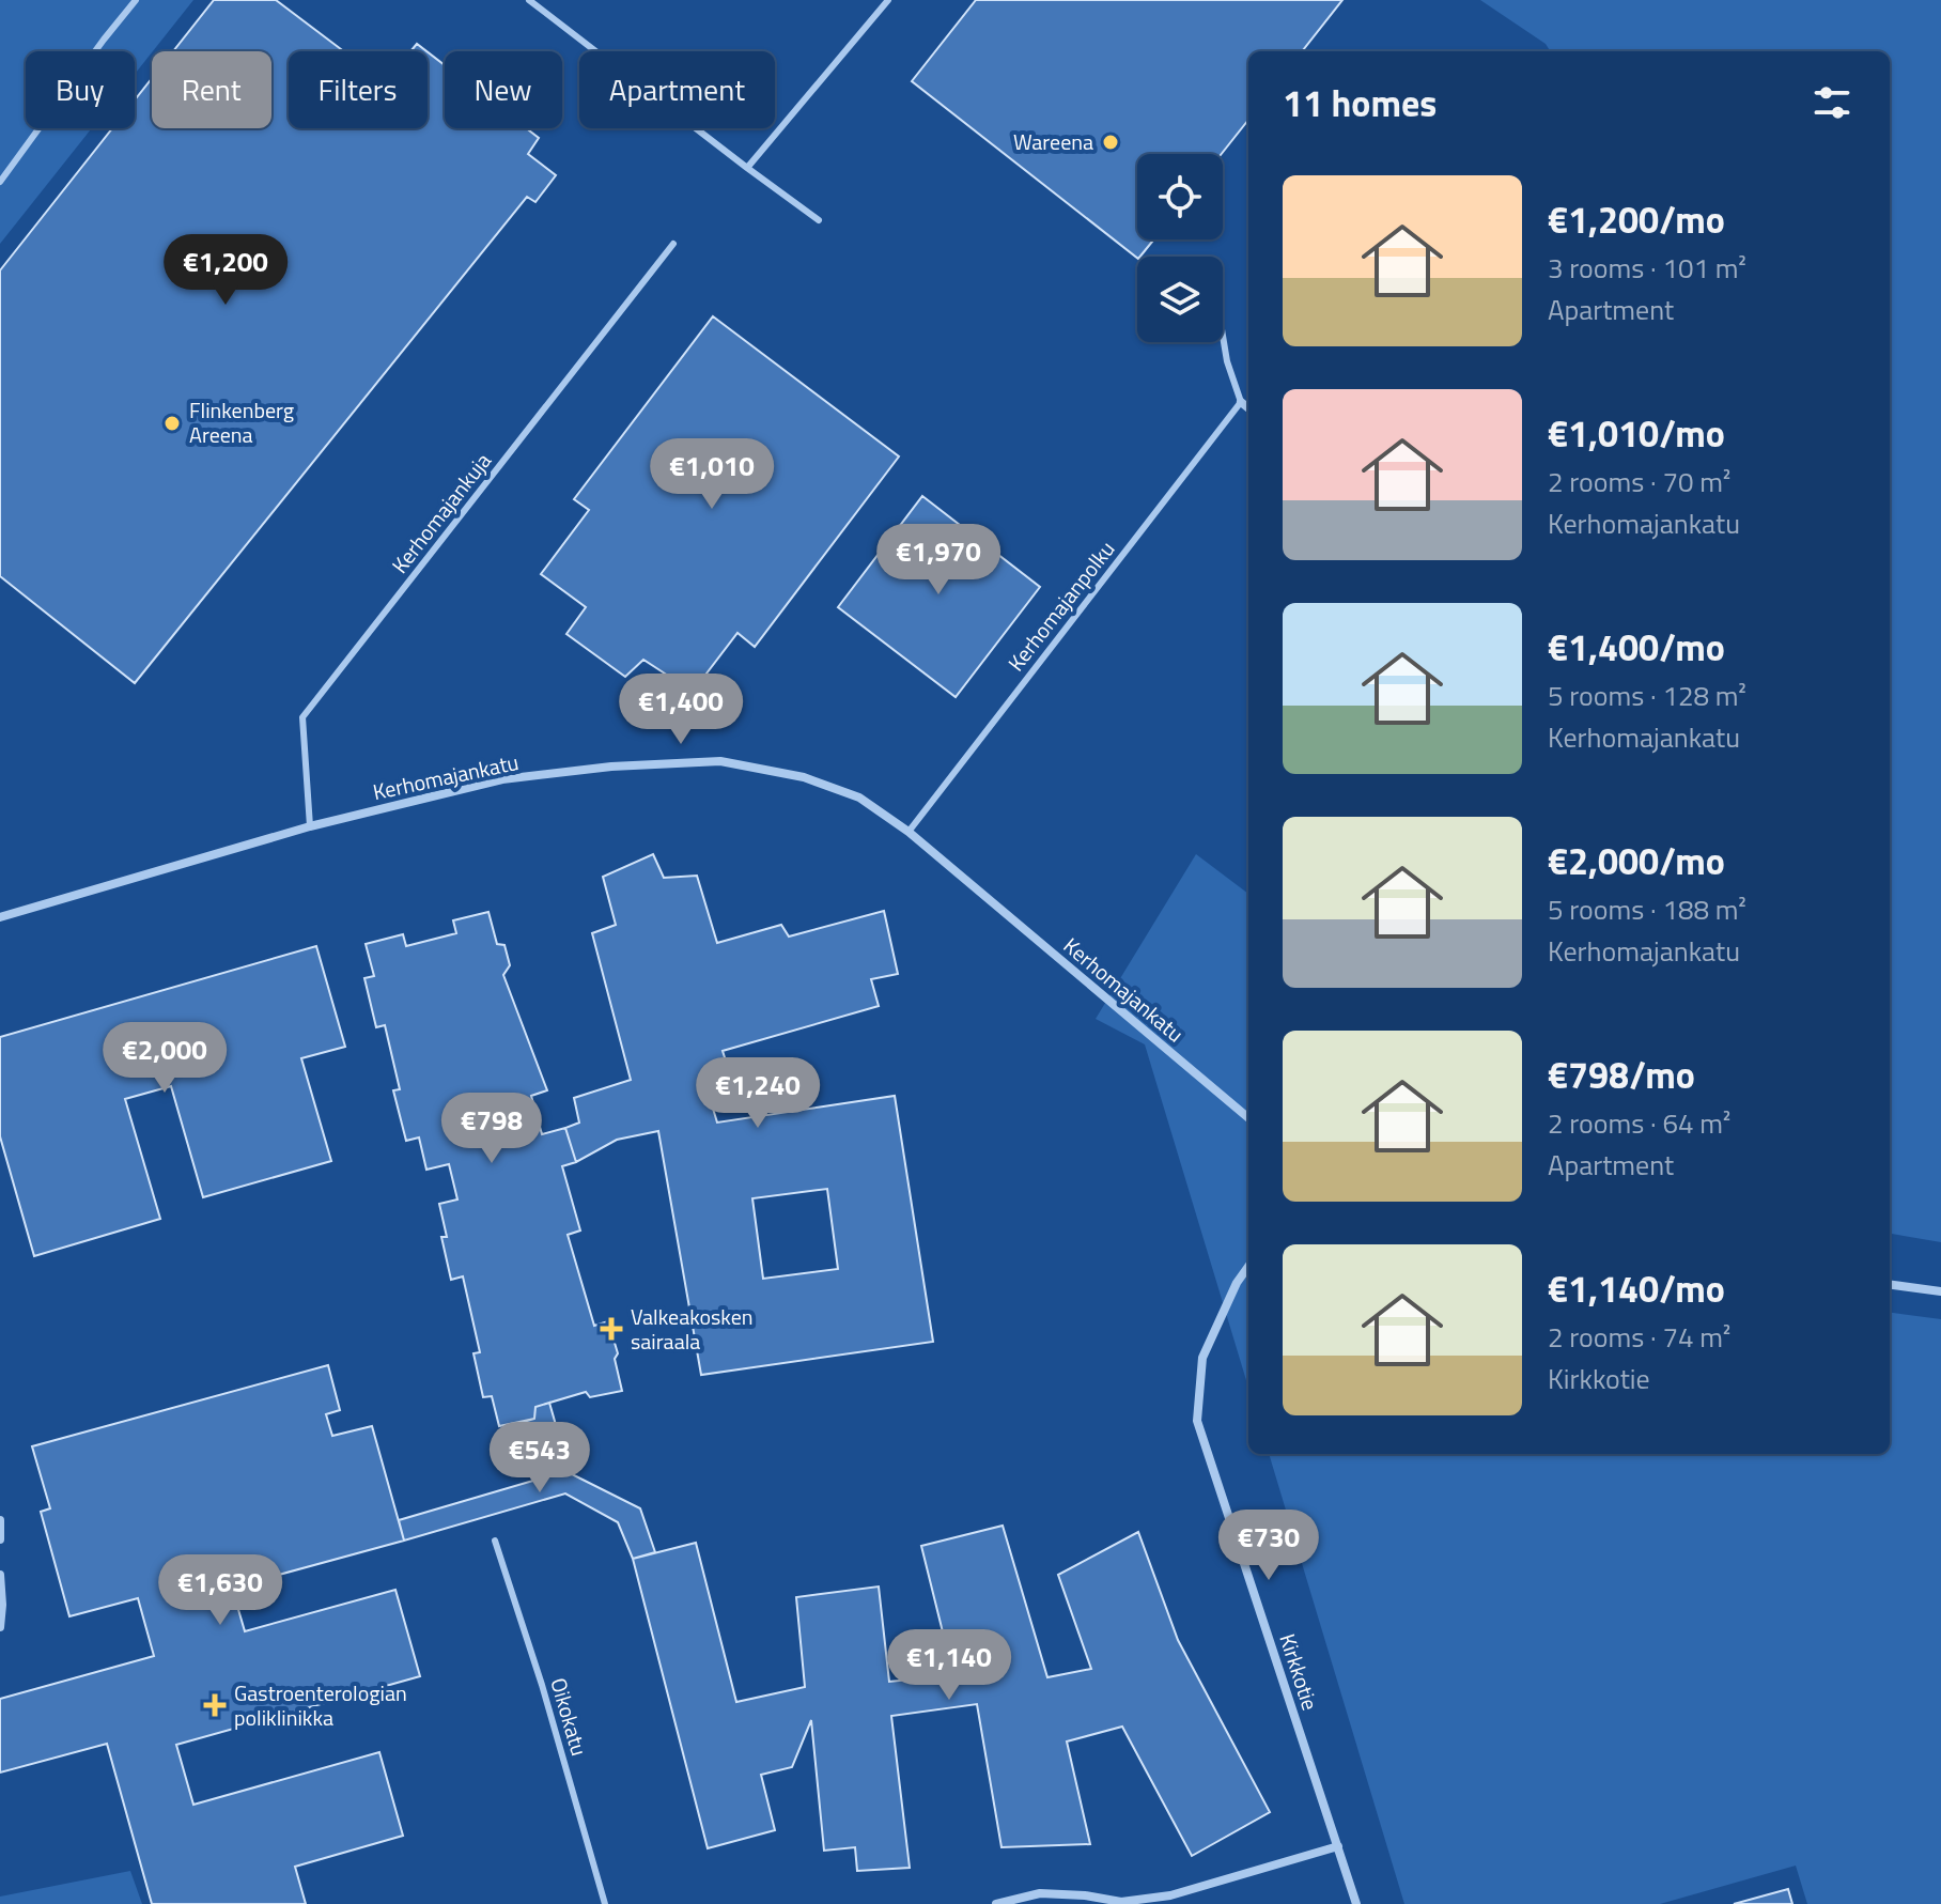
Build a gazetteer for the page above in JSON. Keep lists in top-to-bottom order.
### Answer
{
  "streets": {
    "street": ["Kerhomajankatu", "Kirkkotie"],
    "lane": ["Kerhomajankuja", "Kerhomajanpolku", "Oikokatu"]
  },
  "crossings": [
    ["Kerhomajankuja", "Kerhomajankatu"],
    ["Kerhomajanpolku", "Kerhomajankatu"]
  ],
  "places": {
    "other": ["Wareena", "Flinkenberg Areena"],
    "health": ["Valkeakosken sairaala", "Gastroenterologian poliklinikka"]
  },
  "page": {
    "chip": [
      "Buy",
      "Rent",
      "Filters",
      "New",
      "Apartment"
    ],
    "heading": "11 homes",
    "list": [
      {
        "name": "€1,200/mo",
        "note": "3 rooms · 101 m² · Apartment"
      },
      {
        "name": "€1,010/mo",
        "note": "2 rooms · 70 m² · Kerhomajankatu"
      },
      {
        "name": "€1,400/mo",
        "note": "5 rooms · 128 m² · Kerhomajankatu"
      },
      {
        "name": "€2,000/mo",
        "note": "5 rooms · 188 m² · Kerhomajankatu"
      },
      {
        "name": "€798/mo",
        "note": "2 rooms · 64 m² · Apartment"
      },
      {
        "name": "€1,140/mo",
        "note": "2 rooms · 74 m² · Kirkkotie"
      }
    ],
    "price": [
      "€1,200",
      "€1,010",
      "€1,970",
      "€1,400",
      "€2,000",
      "€1,240",
      "€798",
      "€543",
      "€730",
      "€1,630",
      "€1,140"
    ]
  }
}
